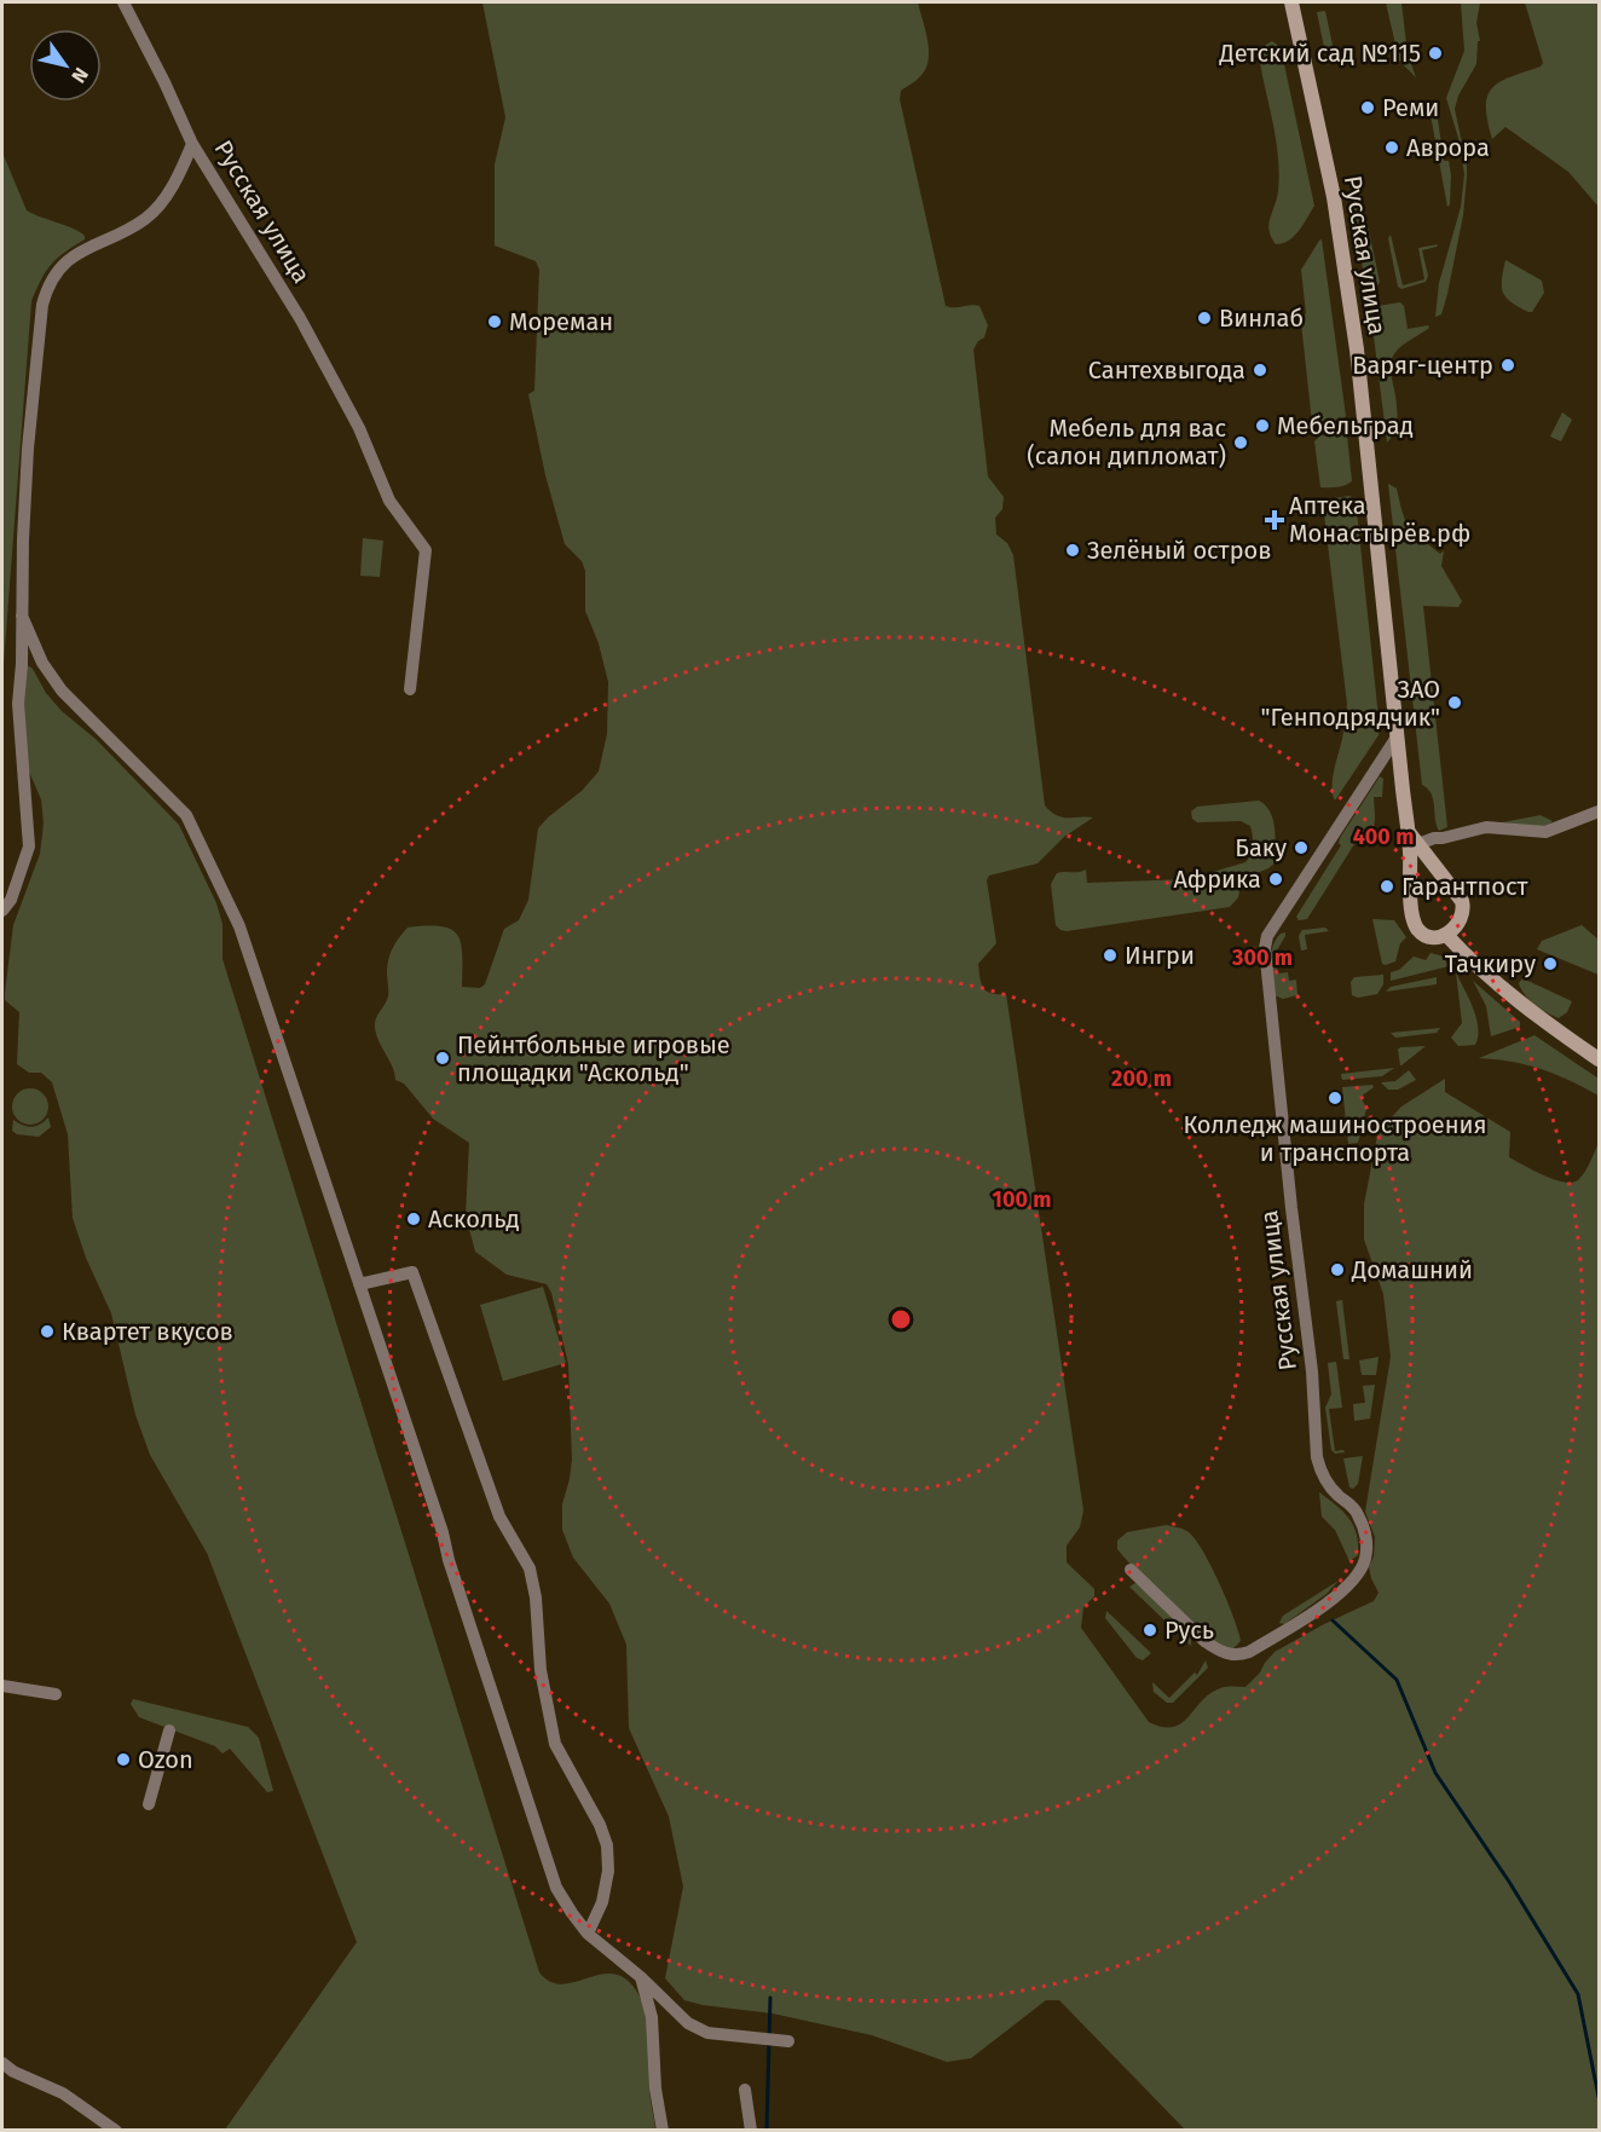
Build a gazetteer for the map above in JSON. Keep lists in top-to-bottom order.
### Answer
{
  "streets": {
    "main road": ["Русская улица"]
  },
  "places": {
    "other": [
      "Детский сад №115",
      "Реми",
      "Аврора",
      "Винлаб",
      "Мореман",
      "Варяг-центр",
      "Сантехвыгода",
      "Мебельград",
      "Мебель для вас (салон дипломат)",
      "Зелёный остров",
      "ЗАО \"Генподрядчик\"",
      "Баку",
      "Африка",
      "Гарантпост",
      "Ингри",
      "Тачкиру",
      "Пейнтбольные игровые площадки \"Аскольд\"",
      "Колледж машиностроения и транспорта",
      "Аскольд",
      "Домашний",
      "Квартет вкусов",
      "Русь",
      "Ozon"
    ],
    "health": ["Аптека Монастырёв.рф"]
  },
  "north": "bottom right",
  "rings": [
    "400 m",
    "300 m",
    "200 m",
    "100 m"
  ]
}
